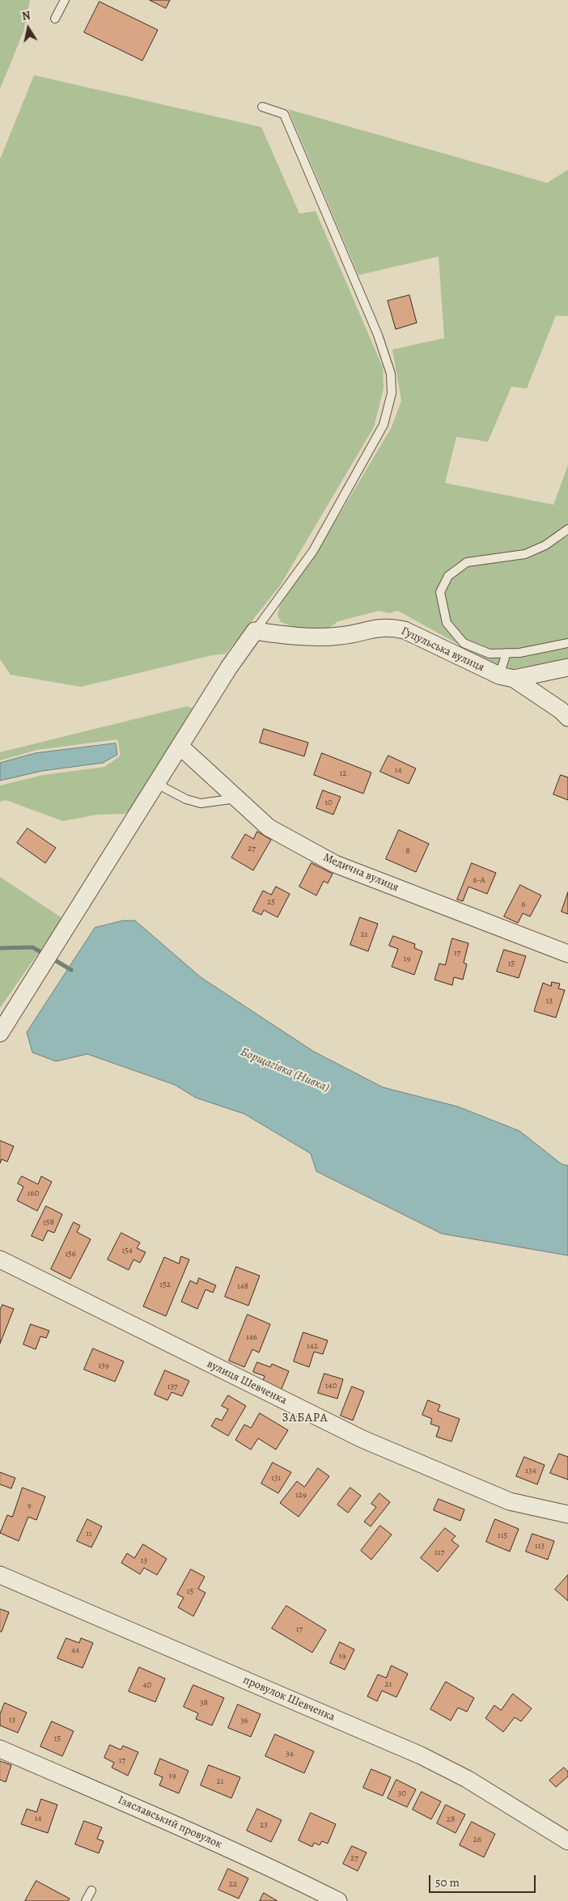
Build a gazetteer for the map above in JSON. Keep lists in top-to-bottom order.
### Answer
{
  "streets": {
    "street": [
      "Гуцульська вулиця",
      "Медична вулиця",
      "вулиця Шевченка",
      "провулок Шевченка",
      "Ізяславський провулок"
    ]
  },
  "districts": ["ЗАБАРА"],
  "water": ["Борщагівка (Нивка)"],
  "house_numbers": [
    "14",
    "12",
    "10",
    "27",
    "8",
    "6-А",
    "25",
    "6",
    "21",
    "17",
    "19",
    "15",
    "13",
    "160",
    "158",
    "154",
    "156",
    "152",
    "148",
    "146",
    "142",
    "139",
    "140",
    "137",
    "134",
    "131",
    "129",
    "9",
    "11",
    "115",
    "113",
    "117",
    "13",
    "15",
    "17",
    "44",
    "19",
    "21",
    "40",
    "38",
    "13",
    "36",
    "15",
    "34",
    "17",
    "19",
    "21",
    "30",
    "14",
    "28",
    "23",
    "26",
    "27",
    "22"
  ],
  "scale_bar": "50 m",
  "north": "top"
}
